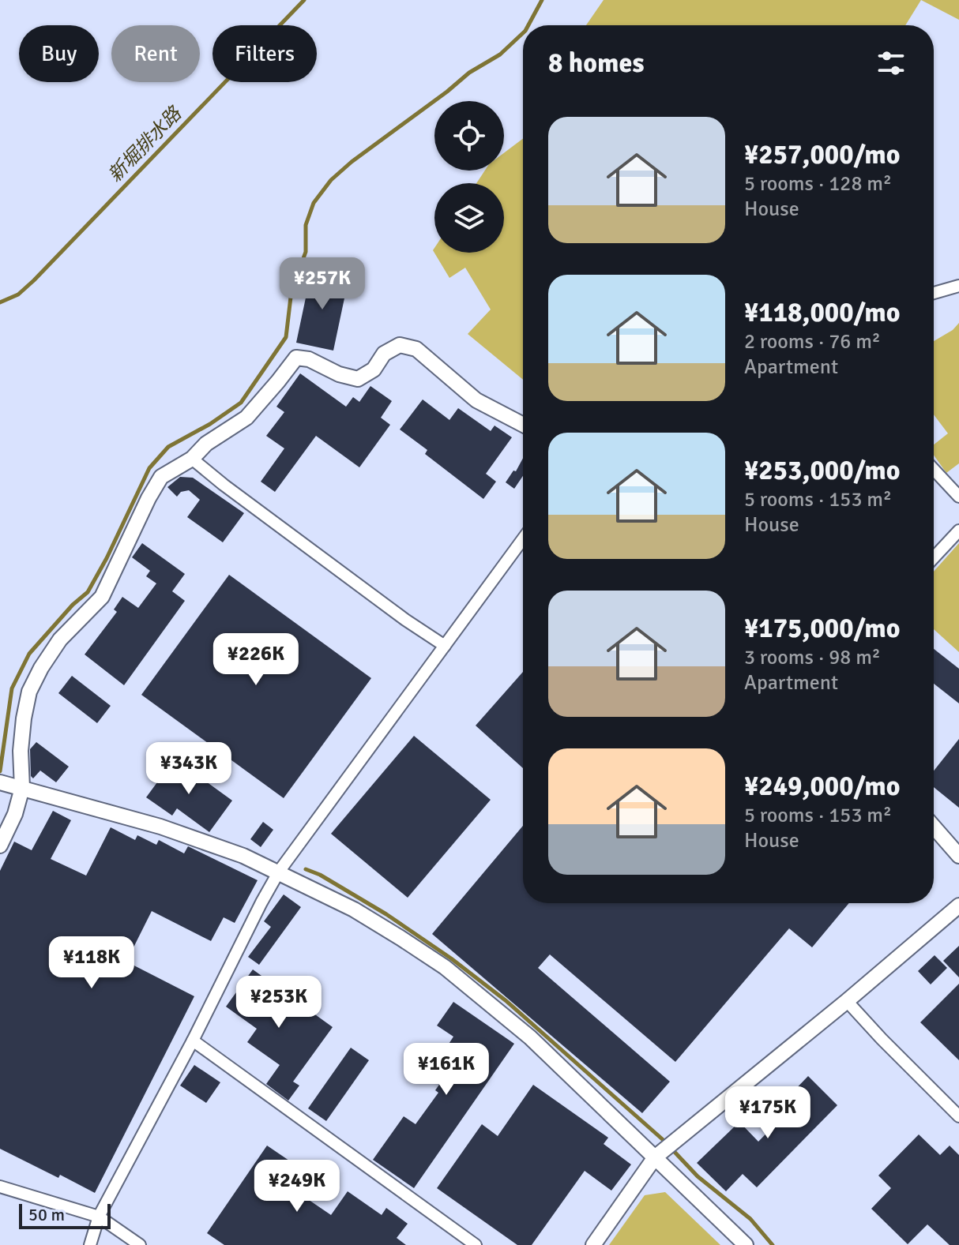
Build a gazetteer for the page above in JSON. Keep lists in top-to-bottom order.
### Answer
{
  "water": ["新堀排水路"],
  "scale_bar": "50 m",
  "page": {
    "chip": ["Buy", "Rent", "Filters"],
    "heading": "8 homes",
    "list": [
      {
        "name": "¥257,000/mo",
        "note": "5 rooms · 128 m² · House"
      },
      {
        "name": "¥118,000/mo",
        "note": "2 rooms · 76 m² · Apartment"
      },
      {
        "name": "¥253,000/mo",
        "note": "5 rooms · 153 m² · House"
      },
      {
        "name": "¥175,000/mo",
        "note": "3 rooms · 98 m² · Apartment"
      },
      {
        "name": "¥249,000/mo",
        "note": "5 rooms · 153 m² · House"
      }
    ],
    "price": [
      "¥257K",
      "¥226K",
      "¥343K",
      "¥118K",
      "¥253K",
      "¥161K",
      "¥175K",
      "¥249K"
    ],
    "scale": "50 m"
  }
}
